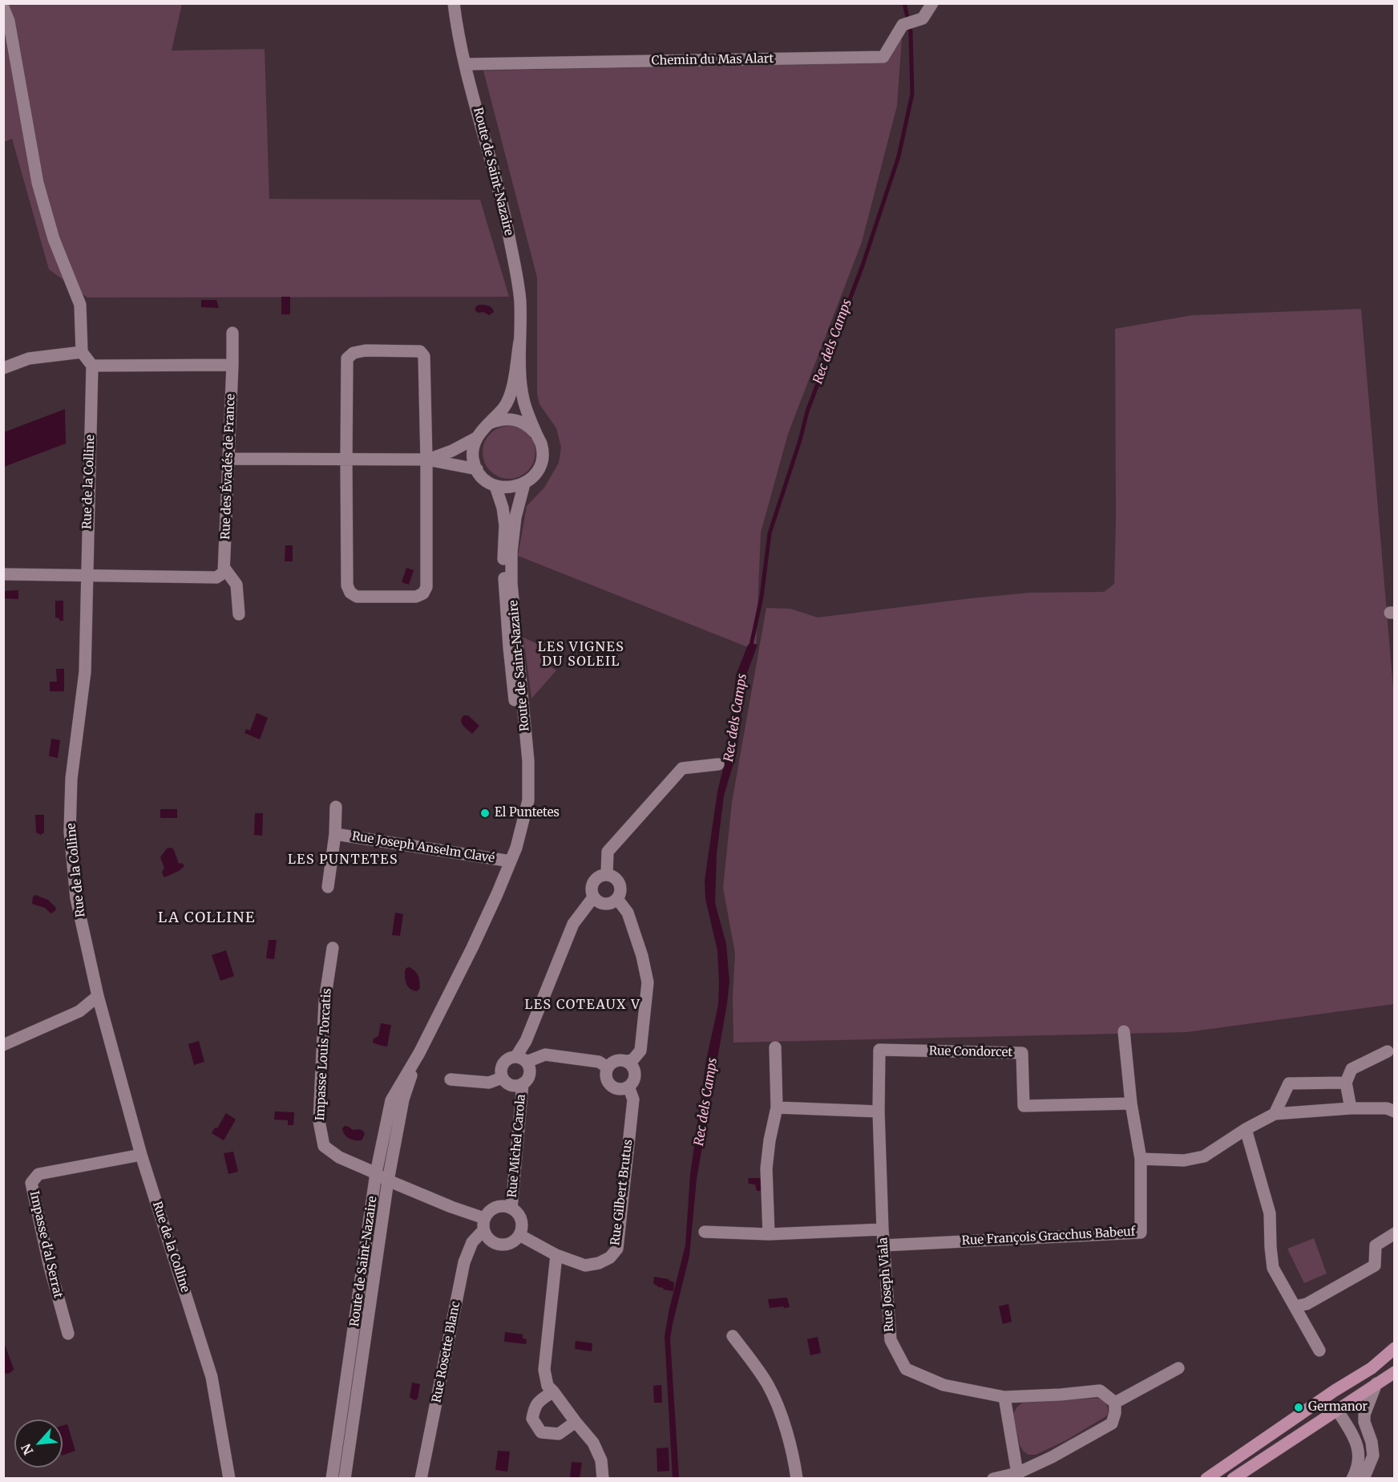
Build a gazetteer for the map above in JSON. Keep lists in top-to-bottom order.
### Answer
{
  "streets": {
    "street": [
      "Chemin du Mas Alart",
      "Route de Saint-Nazaire",
      "Rue des Évadés de France",
      "Rue de la Colline",
      "Rue Joseph Anselm Clavé",
      "Rue Condorcet",
      "Impasse Louis Torcatis",
      "Rue Michel Carola",
      "Rue Gilbert Brutus",
      "Rue François Gracchus Babeuf",
      "Impasse d'al Serrat",
      "Rue Joseph Viala",
      "Rue Rosette Blanc"
    ]
  },
  "crossings": [
    ["Chemin du Mas Alart", "Route de Saint-Nazaire"],
    ["Route de Saint-Nazaire", "Rue Joseph Anselm Clavé"],
    ["Route de Saint-Nazaire", "Impasse Louis Torcatis"],
    ["Rue de la Colline", "Impasse d'al Serrat"],
    ["Rue Condorcet", "Rue Joseph Viala"],
    ["Rue Michel Carola", "Rue Gilbert Brutus"],
    ["Rue Michel Carola", "Rue Rosette Blanc"],
    ["Rue Gilbert Brutus", "Rue Rosette Blanc"],
    ["Rue François Gracchus Babeuf", "Rue Joseph Viala"]
  ],
  "districts": [
    "LES VIGNES DU SOLEIL",
    "LES PUNTETES",
    "LA COLLINE",
    "LES COTEAUX V"
  ],
  "water": ["Rec dels Camps"],
  "places": ["El Puntetes", "Germanor"],
  "north": "bottom left"
}
